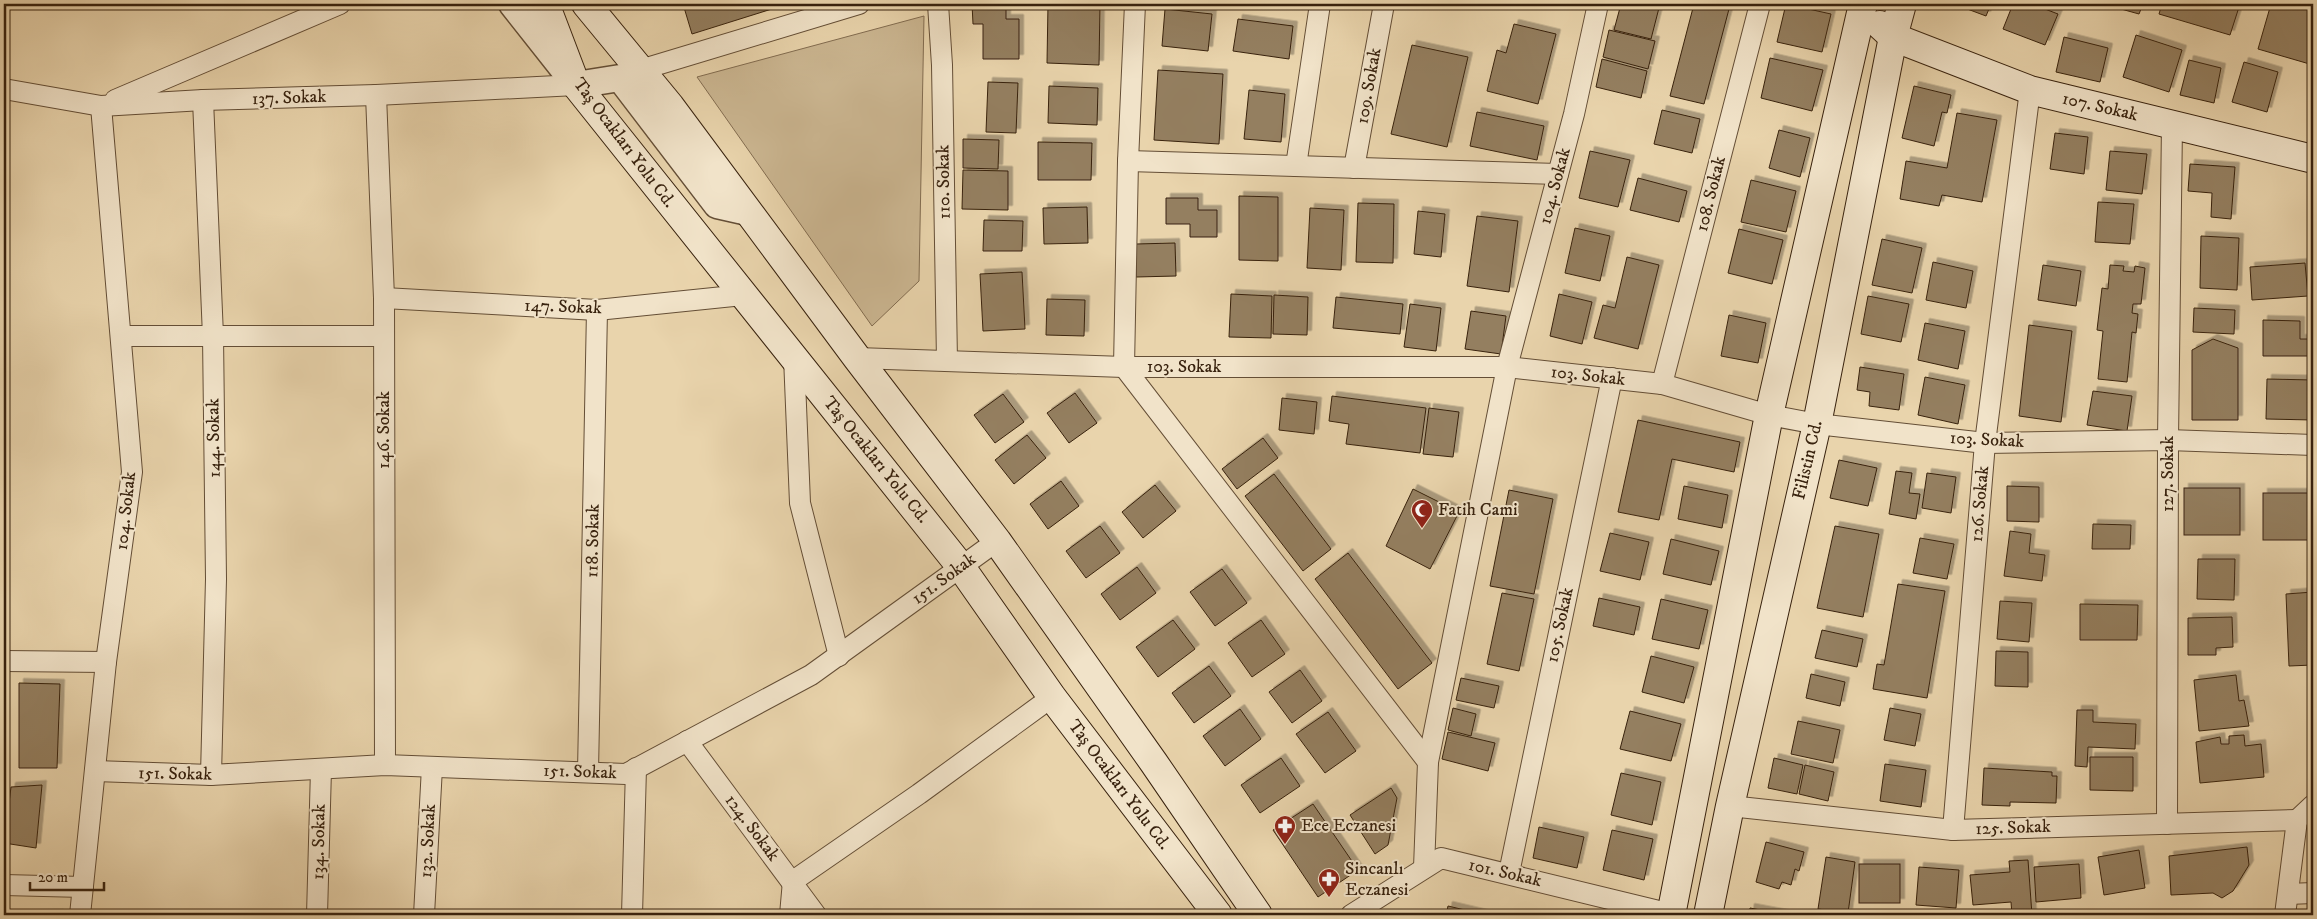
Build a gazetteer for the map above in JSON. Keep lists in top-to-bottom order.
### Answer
{
  "streets": {
    "main road": ["107. Sokak", "Taş Ocakları Yolu Cd.", "Filistin Cd."],
    "street": [
      "109. Sokak",
      "137. Sokak",
      "110. Sokak",
      "104. Sokak",
      "108. Sokak",
      "147. Sokak",
      "103. Sokak",
      "146. Sokak",
      "144. Sokak",
      "127. Sokak",
      "126. Sokak",
      "118. Sokak",
      "151. Sokak",
      "105. Sokak",
      "124. Sokak",
      "125. Sokak",
      "132. Sokak",
      "134. Sokak",
      "101. Sokak"
    ]
  },
  "crossings": [
    ["137. Sokak", "Taş Ocakları Yolu Cd."],
    ["137. Sokak", "104. Sokak"],
    ["137. Sokak", "146. Sokak"],
    ["137. Sokak", "144. Sokak"],
    ["107. Sokak", "Filistin Cd."],
    ["107. Sokak", "127. Sokak"],
    ["107. Sokak", "126. Sokak"],
    ["Taş Ocakları Yolu Cd.", "147. Sokak"],
    ["Taş Ocakları Yolu Cd.", "151. Sokak"],
    ["110. Sokak", "103. Sokak"],
    ["104. Sokak", "103. Sokak"],
    ["104. Sokak", "151. Sokak"],
    ["104. Sokak", "101. Sokak"],
    ["108. Sokak", "103. Sokak"],
    ["147. Sokak", "146. Sokak"],
    ["147. Sokak", "118. Sokak"],
    ["103. Sokak", "Filistin Cd."],
    ["103. Sokak", "127. Sokak"],
    ["103. Sokak", "126. Sokak"],
    ["103. Sokak", "105. Sokak"],
    ["146. Sokak", "151. Sokak"],
    ["144. Sokak", "151. Sokak"],
    ["Filistin Cd.", "125. Sokak"],
    ["127. Sokak", "125. Sokak"],
    ["126. Sokak", "125. Sokak"],
    ["118. Sokak", "151. Sokak"],
    ["151. Sokak", "124. Sokak"],
    ["151. Sokak", "132. Sokak"],
    ["151. Sokak", "134. Sokak"],
    ["105. Sokak", "101. Sokak"]
  ],
  "places": {
    "mosque": ["Fatih Cami"],
    "pharmacy": ["Ece Eczanesi", "Sincanlı Eczanesi"]
  },
  "scale_bar": "20 m"
}
